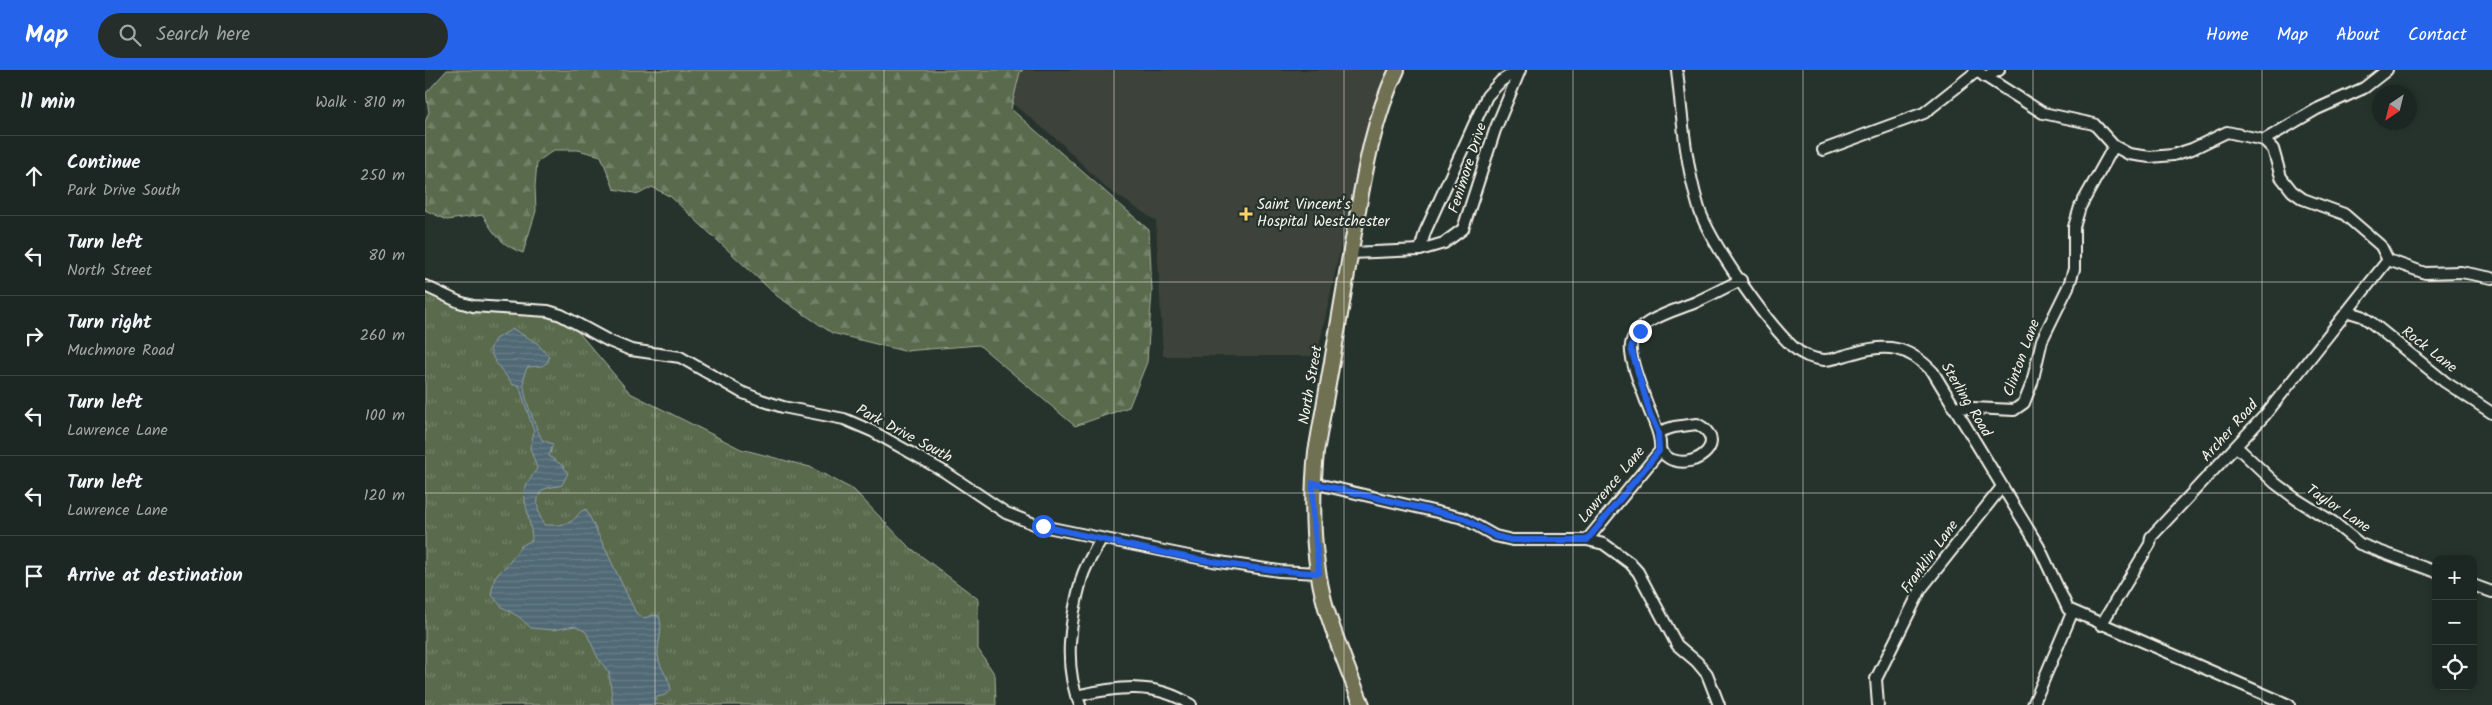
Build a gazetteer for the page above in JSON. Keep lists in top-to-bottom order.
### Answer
{
  "streets": {
    "main road": ["North Street"],
    "street": [
      "Fenimore Drive",
      "Rock Lane",
      "Clinton Lane",
      "Sterling Road",
      "Archer Road",
      "Park Drive South",
      "Lawrence Lane",
      "Taylor Lane",
      "Franklin Lane"
    ]
  },
  "crossings": [
    ["Fenimore Drive", "North Street"],
    ["Rock Lane", "Archer Road"],
    ["Clinton Lane", "Sterling Road"],
    ["North Street", "Park Drive South"],
    ["Sterling Road", "Lawrence Lane"],
    ["Sterling Road", "Franklin Lane"],
    ["Archer Road", "Taylor Lane"]
  ],
  "places": {
    "health": ["Saint Vincent's Hospital Westchester"]
  },
  "north": "bottom left",
  "page": {
    "header": "Map",
    "search": "Search here",
    "nav": [
      "Home",
      "Map",
      "About",
      "Contact"
    ],
    "heading": ["11 min", "Walk · 810 m"],
    "list": [
      ["Continue", "Park Drive South", "250 m"],
      ["Turn left", "North Street", "80 m"],
      ["Turn right", "Muchmore Road", "260 m"],
      ["Turn left", "Lawrence Lane", "100 m"],
      ["Turn left", "Lawrence Lane", "120 m"],
      "Arrive at destination"
    ],
    "map_buttons": ["+", "−"]
  }
}
